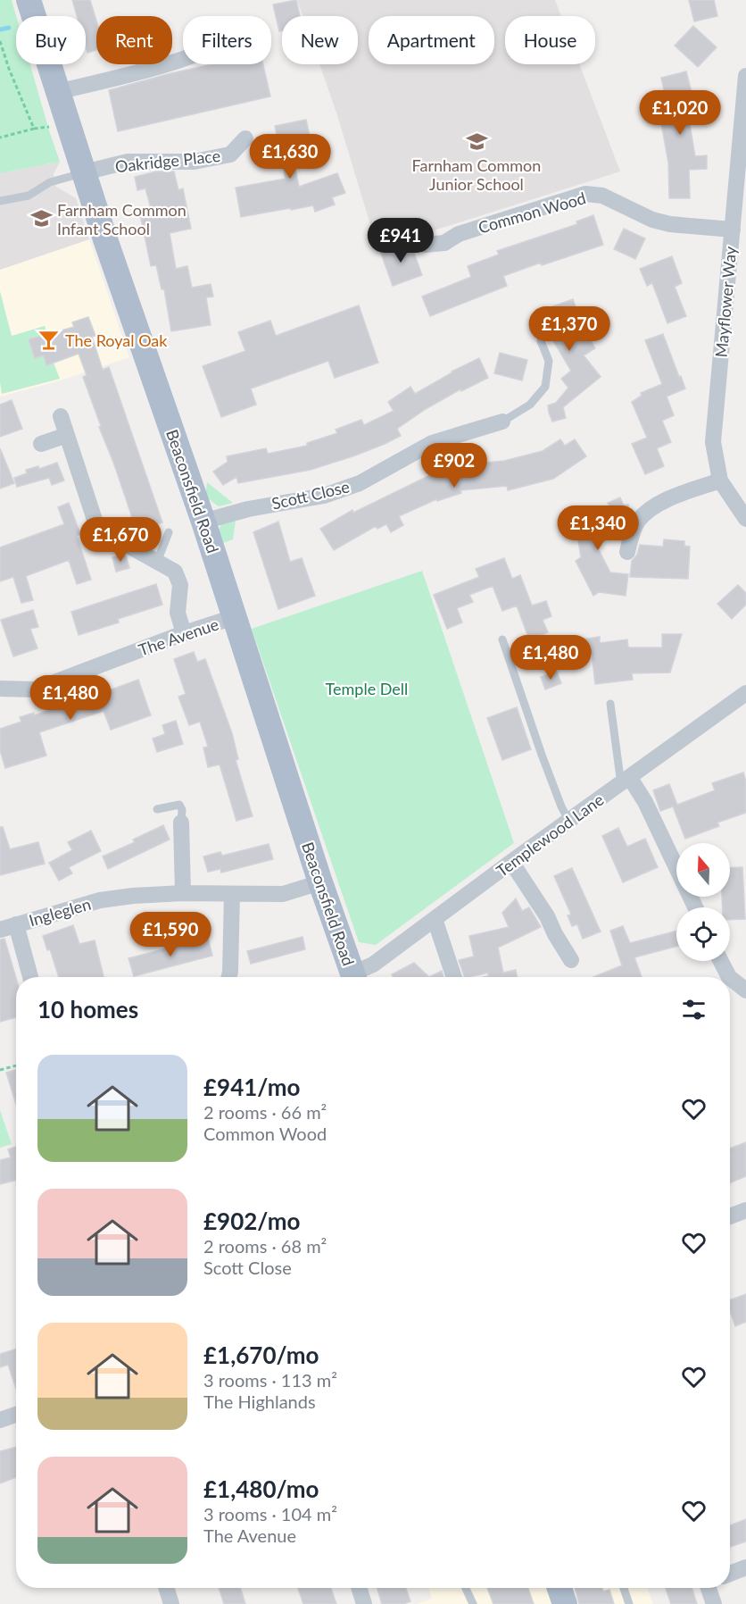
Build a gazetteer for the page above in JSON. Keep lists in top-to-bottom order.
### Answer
{
  "streets": {
    "main road": ["Beaconsfield Road"],
    "street": [
      "Oakridge Place",
      "Common Wood",
      "Mayflower Way",
      "Scott Close",
      "The Avenue",
      "Templewood Lane",
      "Ingleglen"
    ]
  },
  "crossings": [
    ["Oakridge Place", "Beaconsfield Road"],
    ["Common Wood", "Mayflower Way"],
    ["Beaconsfield Road", "Scott Close"],
    ["Beaconsfield Road", "The Avenue"],
    ["Beaconsfield Road", "Ingleglen"]
  ],
  "parks": ["Temple Dell"],
  "places": {
    "school or university": ["Farnham Common Junior School", "Farnham Common Infant School"],
    "bar": ["The Royal Oak"]
  },
  "north": "top",
  "page": {
    "chip": [
      "Buy",
      "Rent",
      "Filters",
      "New",
      "Apartment",
      "House"
    ],
    "price": [
      "£1,020",
      "£1,630",
      "£941",
      "£1,370",
      "£902",
      "£1,340",
      "£1,670",
      "£1,480",
      "£1,480",
      "£1,590"
    ],
    "heading": "10 homes",
    "list": [
      {
        "name": "£941/mo",
        "note": "2 rooms · 66 m² · Common Wood"
      },
      {
        "name": "£902/mo",
        "note": "2 rooms · 68 m² · Scott Close"
      },
      {
        "name": "£1,670/mo",
        "note": "3 rooms · 113 m² · The Highlands"
      },
      {
        "name": "£1,480/mo",
        "note": "3 rooms · 104 m² · The Avenue"
      }
    ]
  }
}
